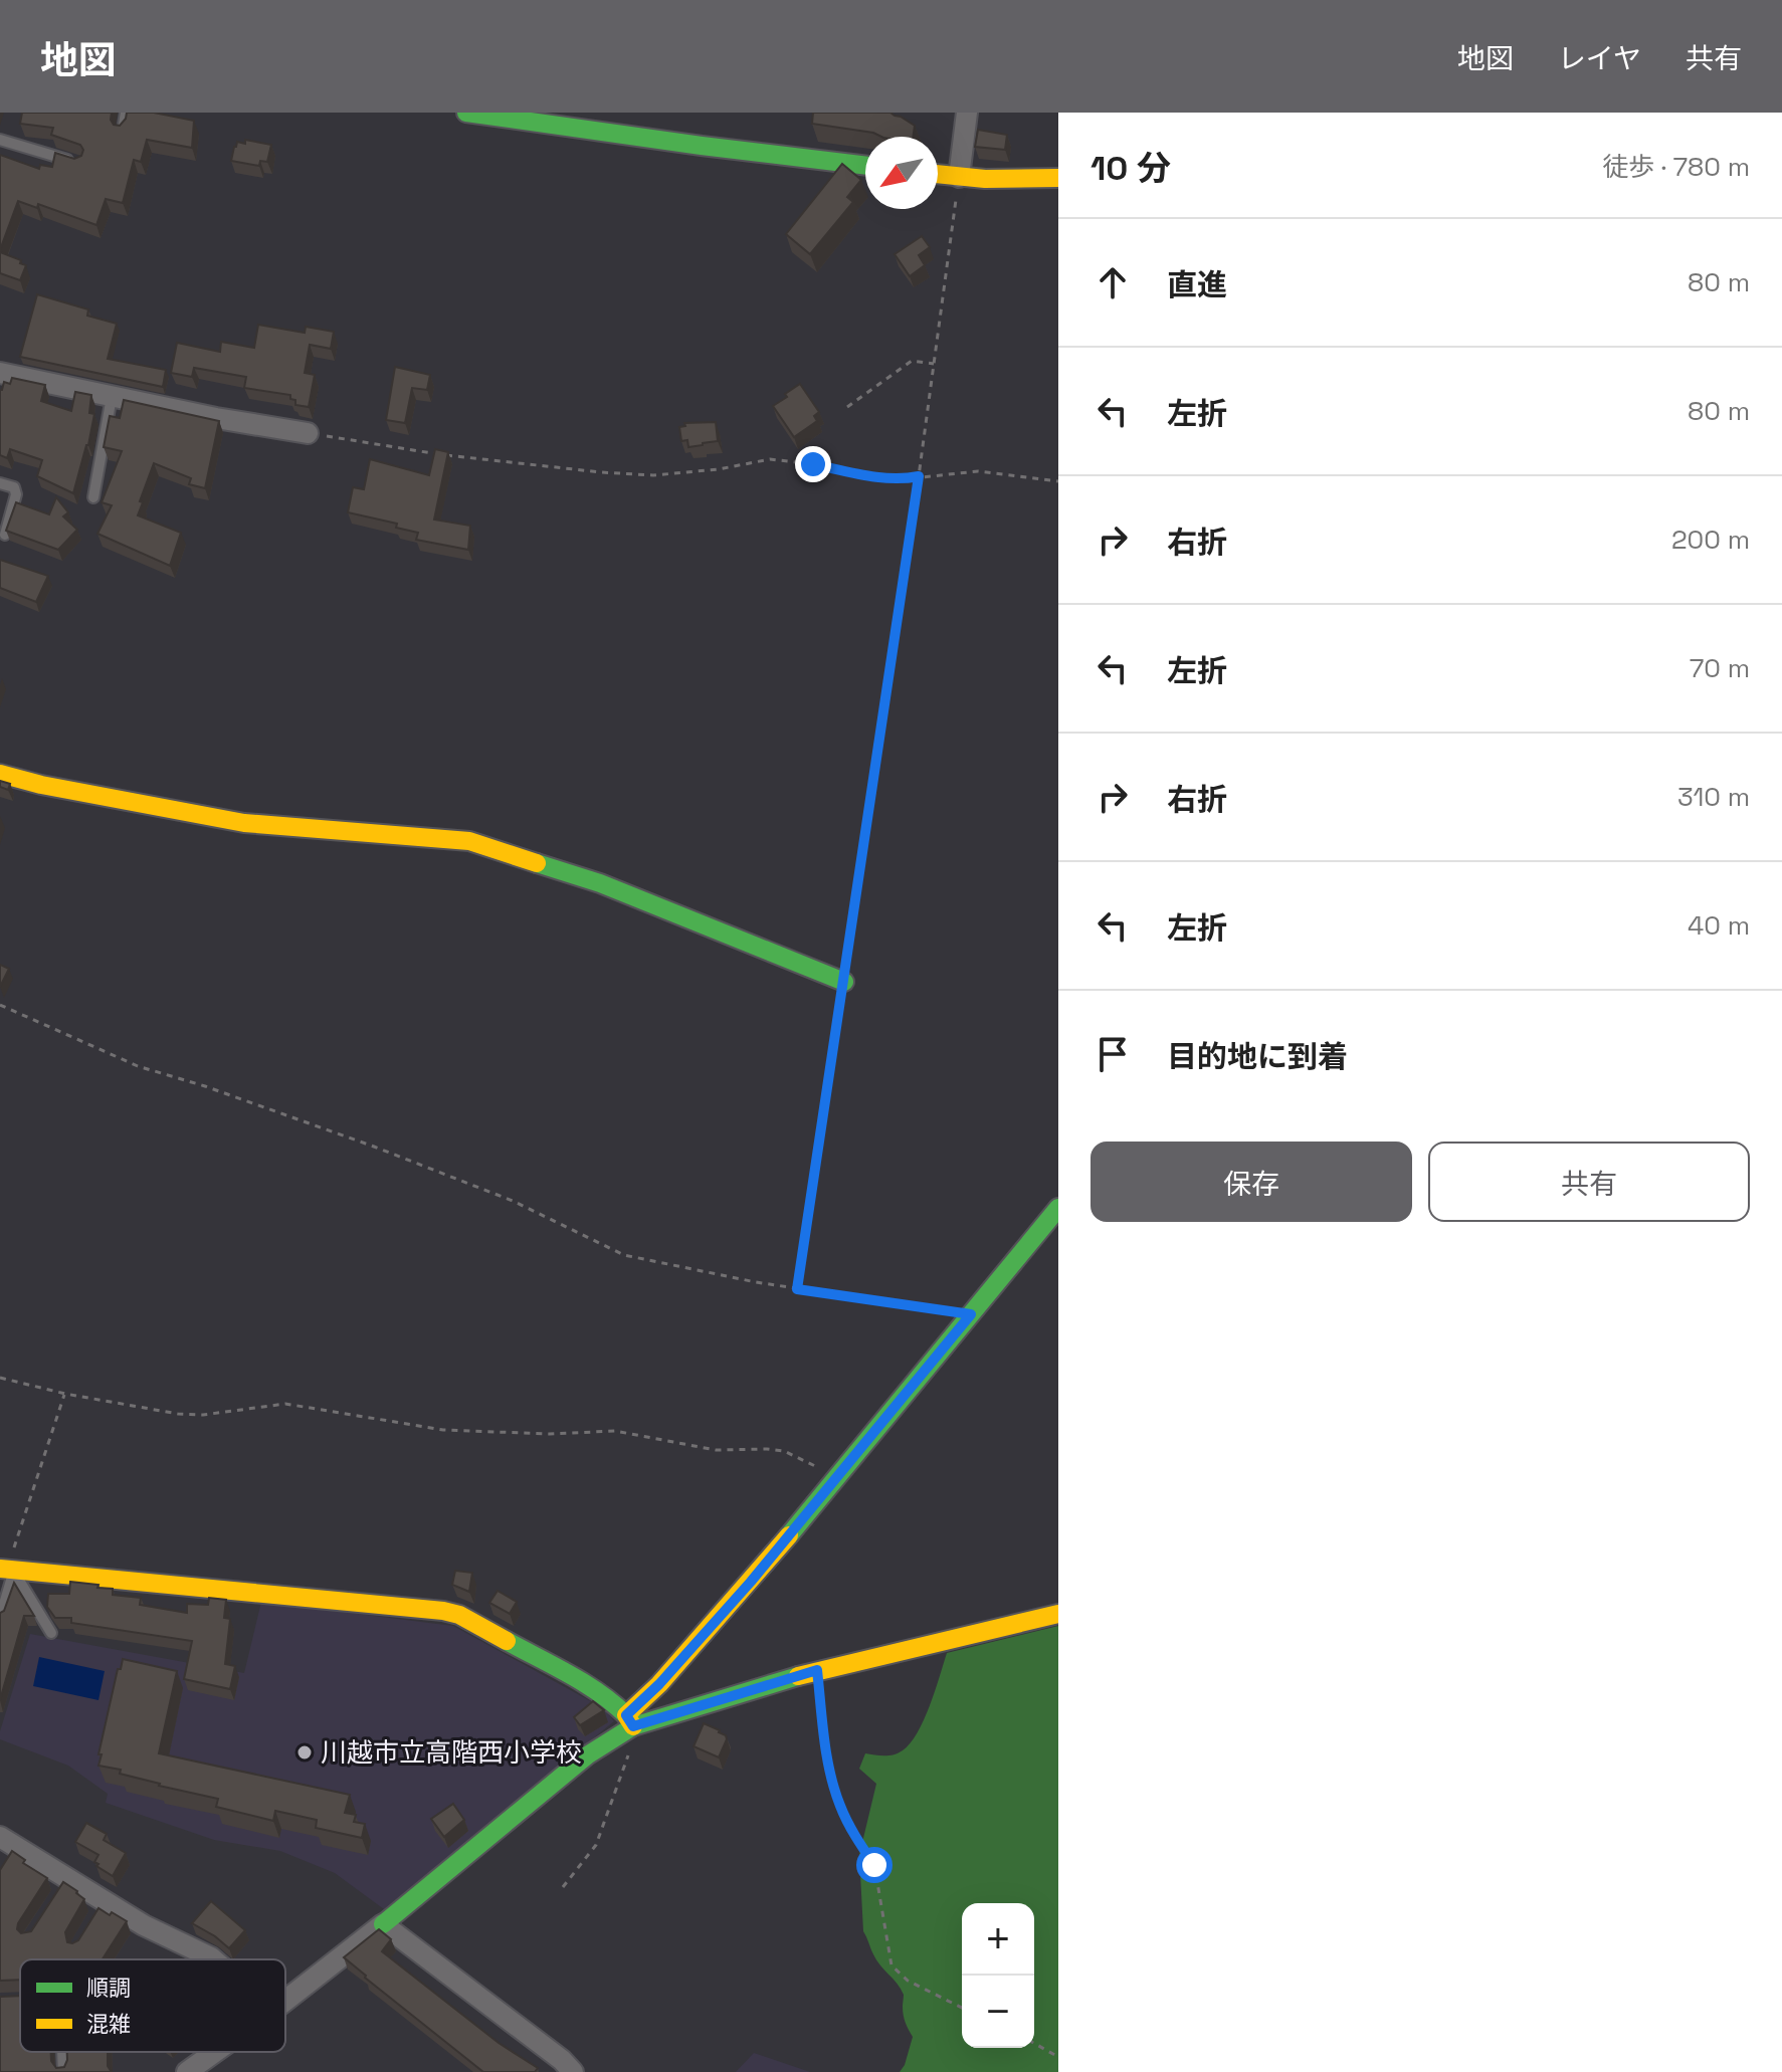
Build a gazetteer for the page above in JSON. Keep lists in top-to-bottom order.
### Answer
{
  "places": ["川越市立高階西小学校"],
  "legend": ["順調", "混雑"],
  "north": "bottom left",
  "page": {
    "header": "地図",
    "nav": ["地図", "レイヤ", "共有"],
    "heading": ["10 分", "徒歩 · 780 m"],
    "list": [
      ["直進", "80 m"],
      ["左折", "80 m"],
      ["右折", "200 m"],
      ["左折", "70 m"],
      ["右折", "310 m"],
      ["左折", "40 m"],
      "目的地に到着"
    ],
    "buttons": ["保存", "共有"],
    "map_buttons": ["+", "−"]
  }
}
